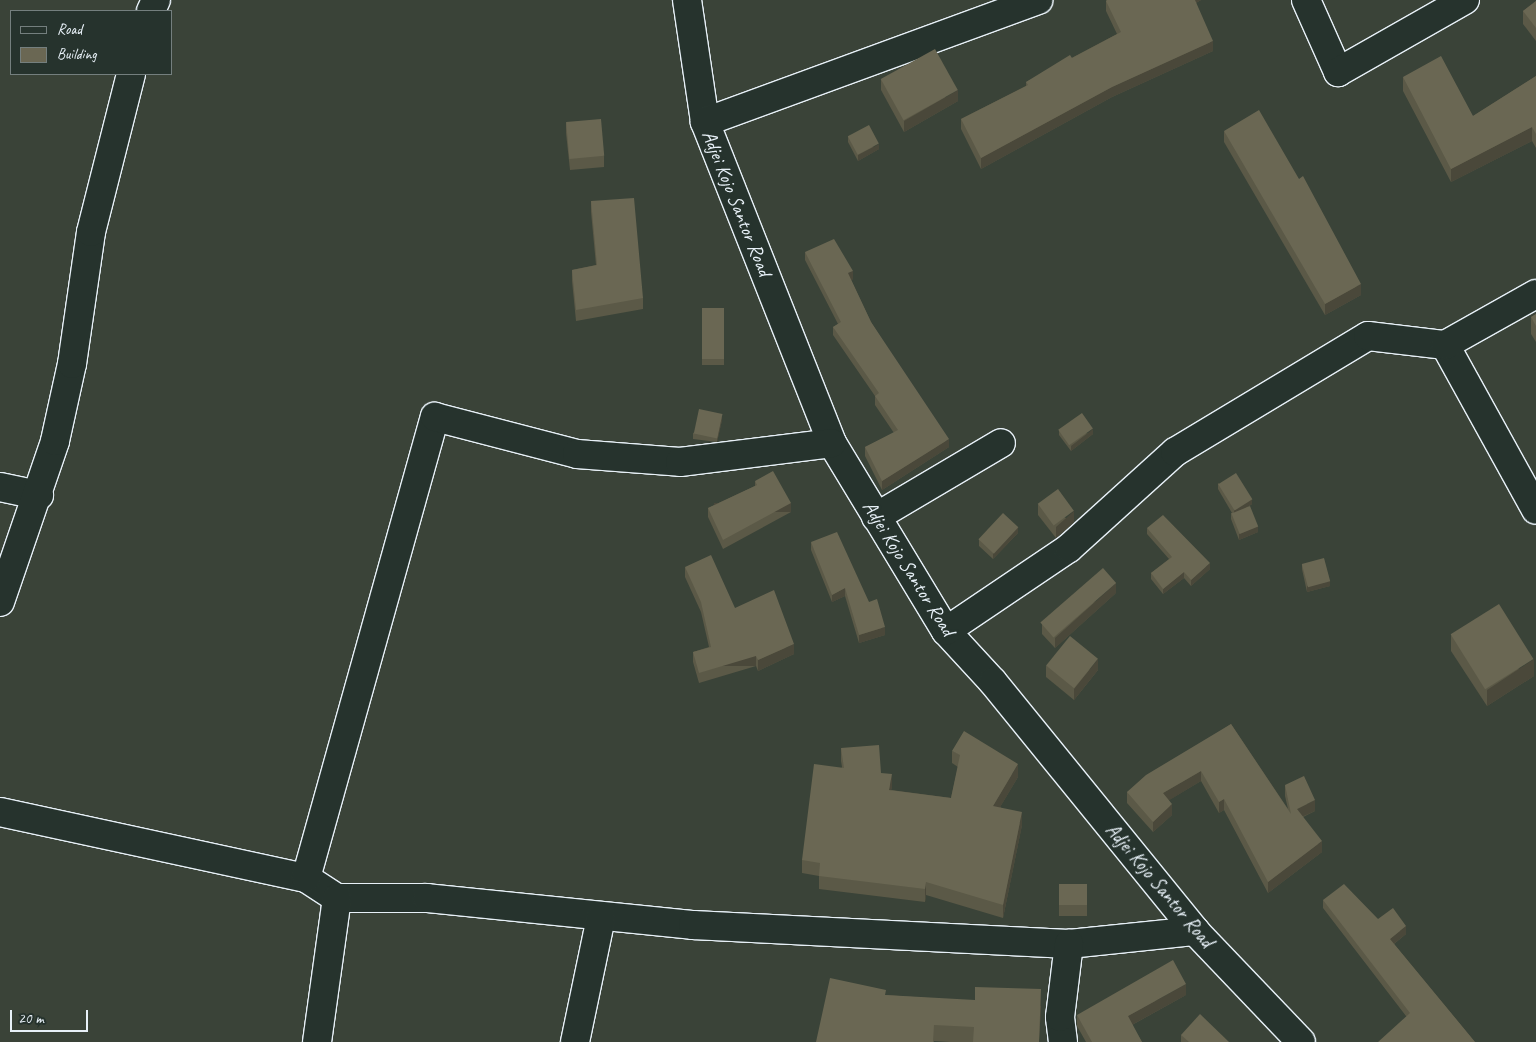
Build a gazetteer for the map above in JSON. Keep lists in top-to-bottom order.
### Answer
{
  "streets": {
    "street": ["Adjei Kojo Santor Road"]
  },
  "legend": ["Road", "Building"],
  "scale_bar": "20 m"
}
